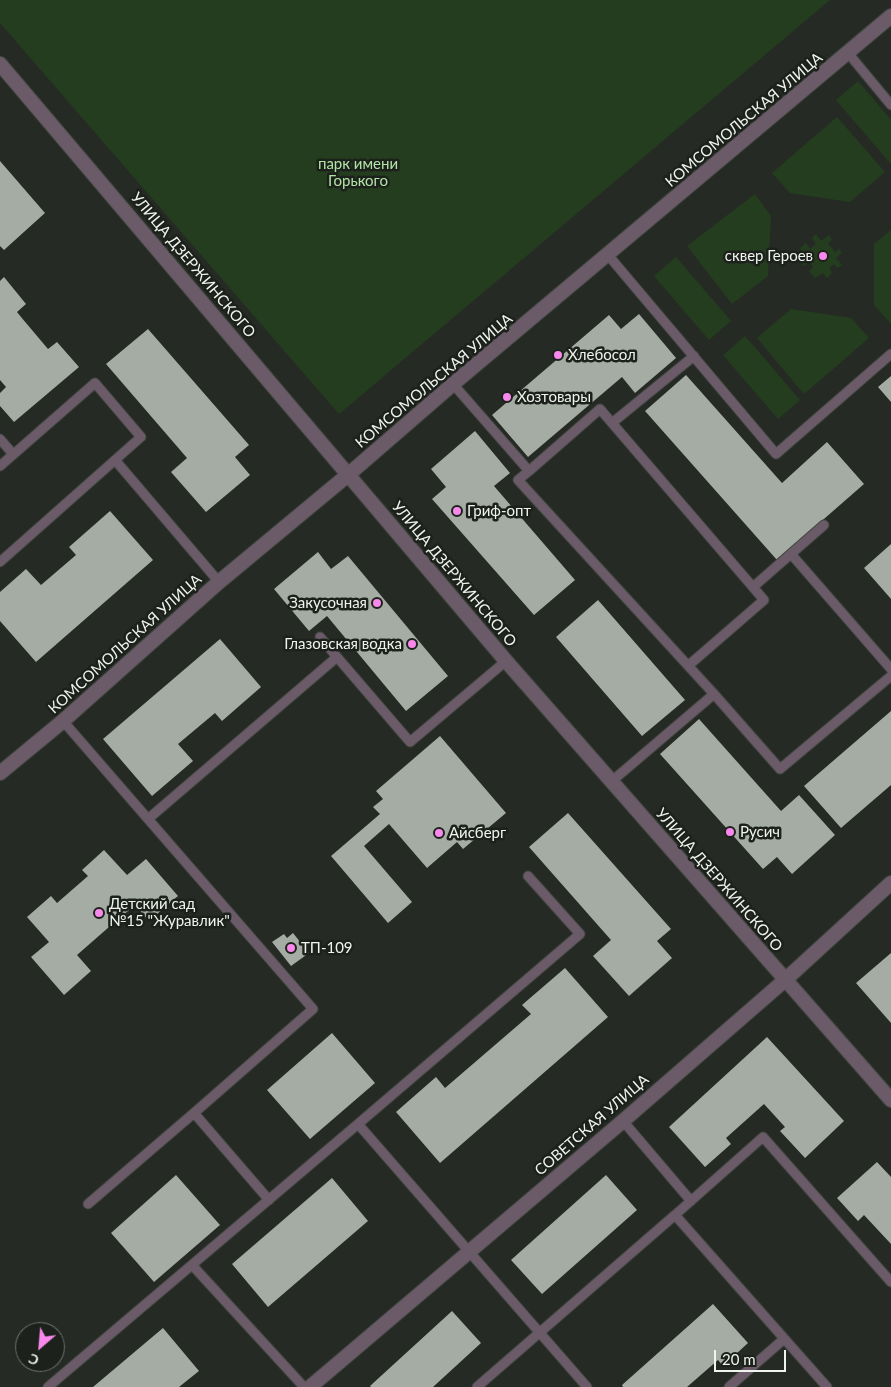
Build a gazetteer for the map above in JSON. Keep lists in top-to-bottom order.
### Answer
{
  "streets": {
    "street": ["КОМСОМОЛЬСКАЯ УЛИЦА", "УЛИЦА ДЗЕРЖИНСКОГО", "СОВЕТСКАЯ УЛИЦА"]
  },
  "crossings": [
    ["КОМСОМОЛЬСКАЯ УЛИЦА", "УЛИЦА ДЗЕРЖИНСКОГО"],
    ["УЛИЦА ДЗЕРЖИНСКОГО", "СОВЕТСКАЯ УЛИЦА"]
  ],
  "parks": ["парк имени Горького"],
  "places": [
    "сквер Героев",
    "Хлебосол",
    "Хозтовары",
    "Гриф-опт",
    "Закусочная",
    "Глазовская водка",
    "Русич",
    "Айсберг",
    "Детский сад №15 \"Журавлик\"",
    "ТП-109"
  ],
  "scale_bar": "20 m",
  "north": "bottom left"
}
